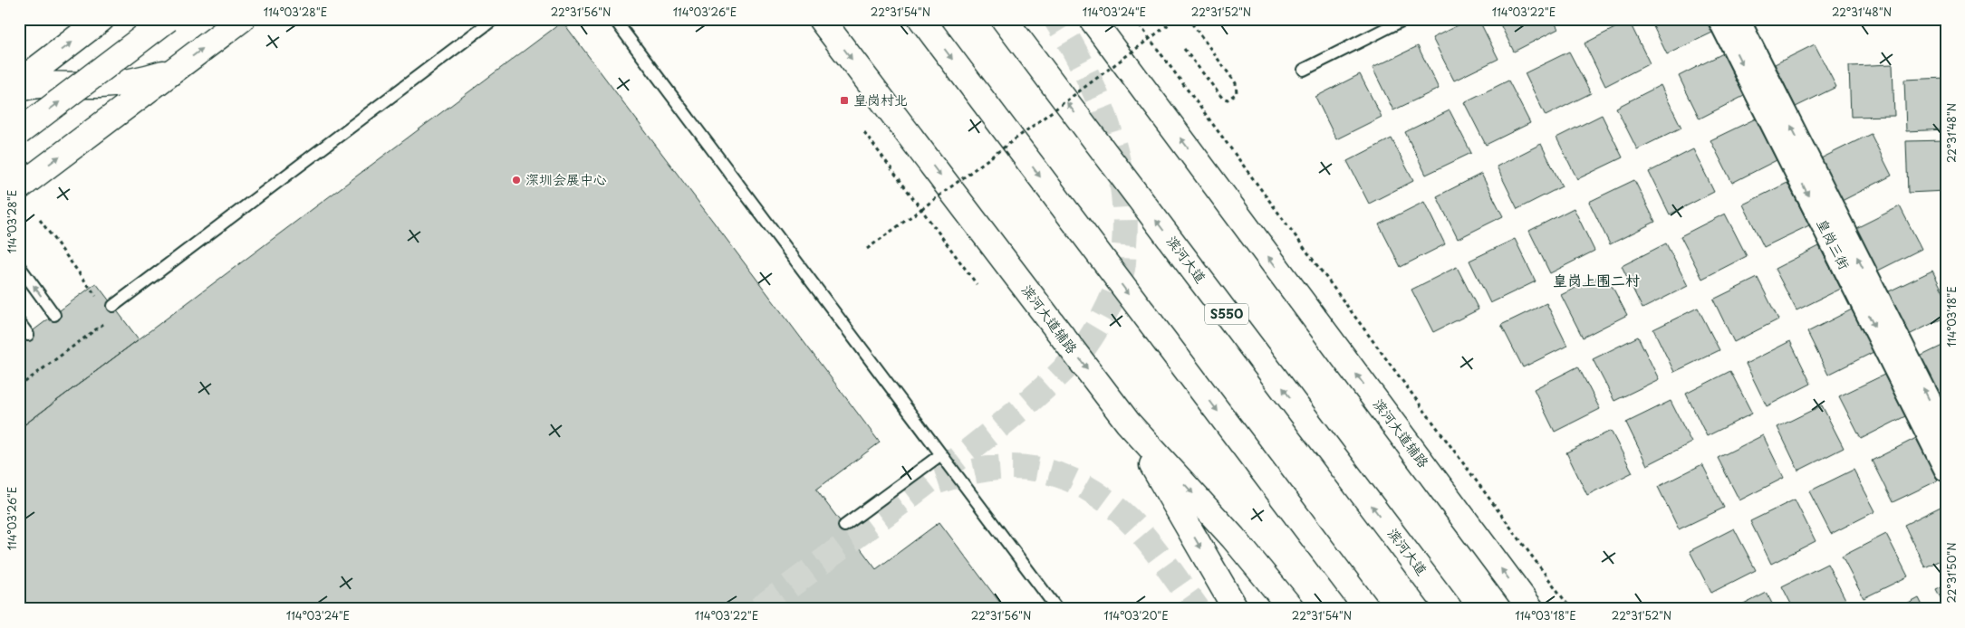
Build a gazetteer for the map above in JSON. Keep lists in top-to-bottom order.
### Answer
{
  "streets": {
    "main road": ["滨河大道", "S550", "滨河大道辅路"],
    "street": ["皇岗三街"]
  },
  "districts": ["皇岗上围二村"],
  "places": {
    "transit": ["皇岗村北"],
    "other": ["深圳会展中心"]
  },
  "coordinates": [
    "114°03'28\"E",
    "22°31'56\"N",
    "114°03'26\"E",
    "22°31'54\"N",
    "114°03'24\"E",
    "22°31'52\"N",
    "114°03'22\"E",
    "22°31'48\"N",
    "114°03'18\"E",
    "22°31'50\"N",
    "114°03'20\"E"
  ]
}
